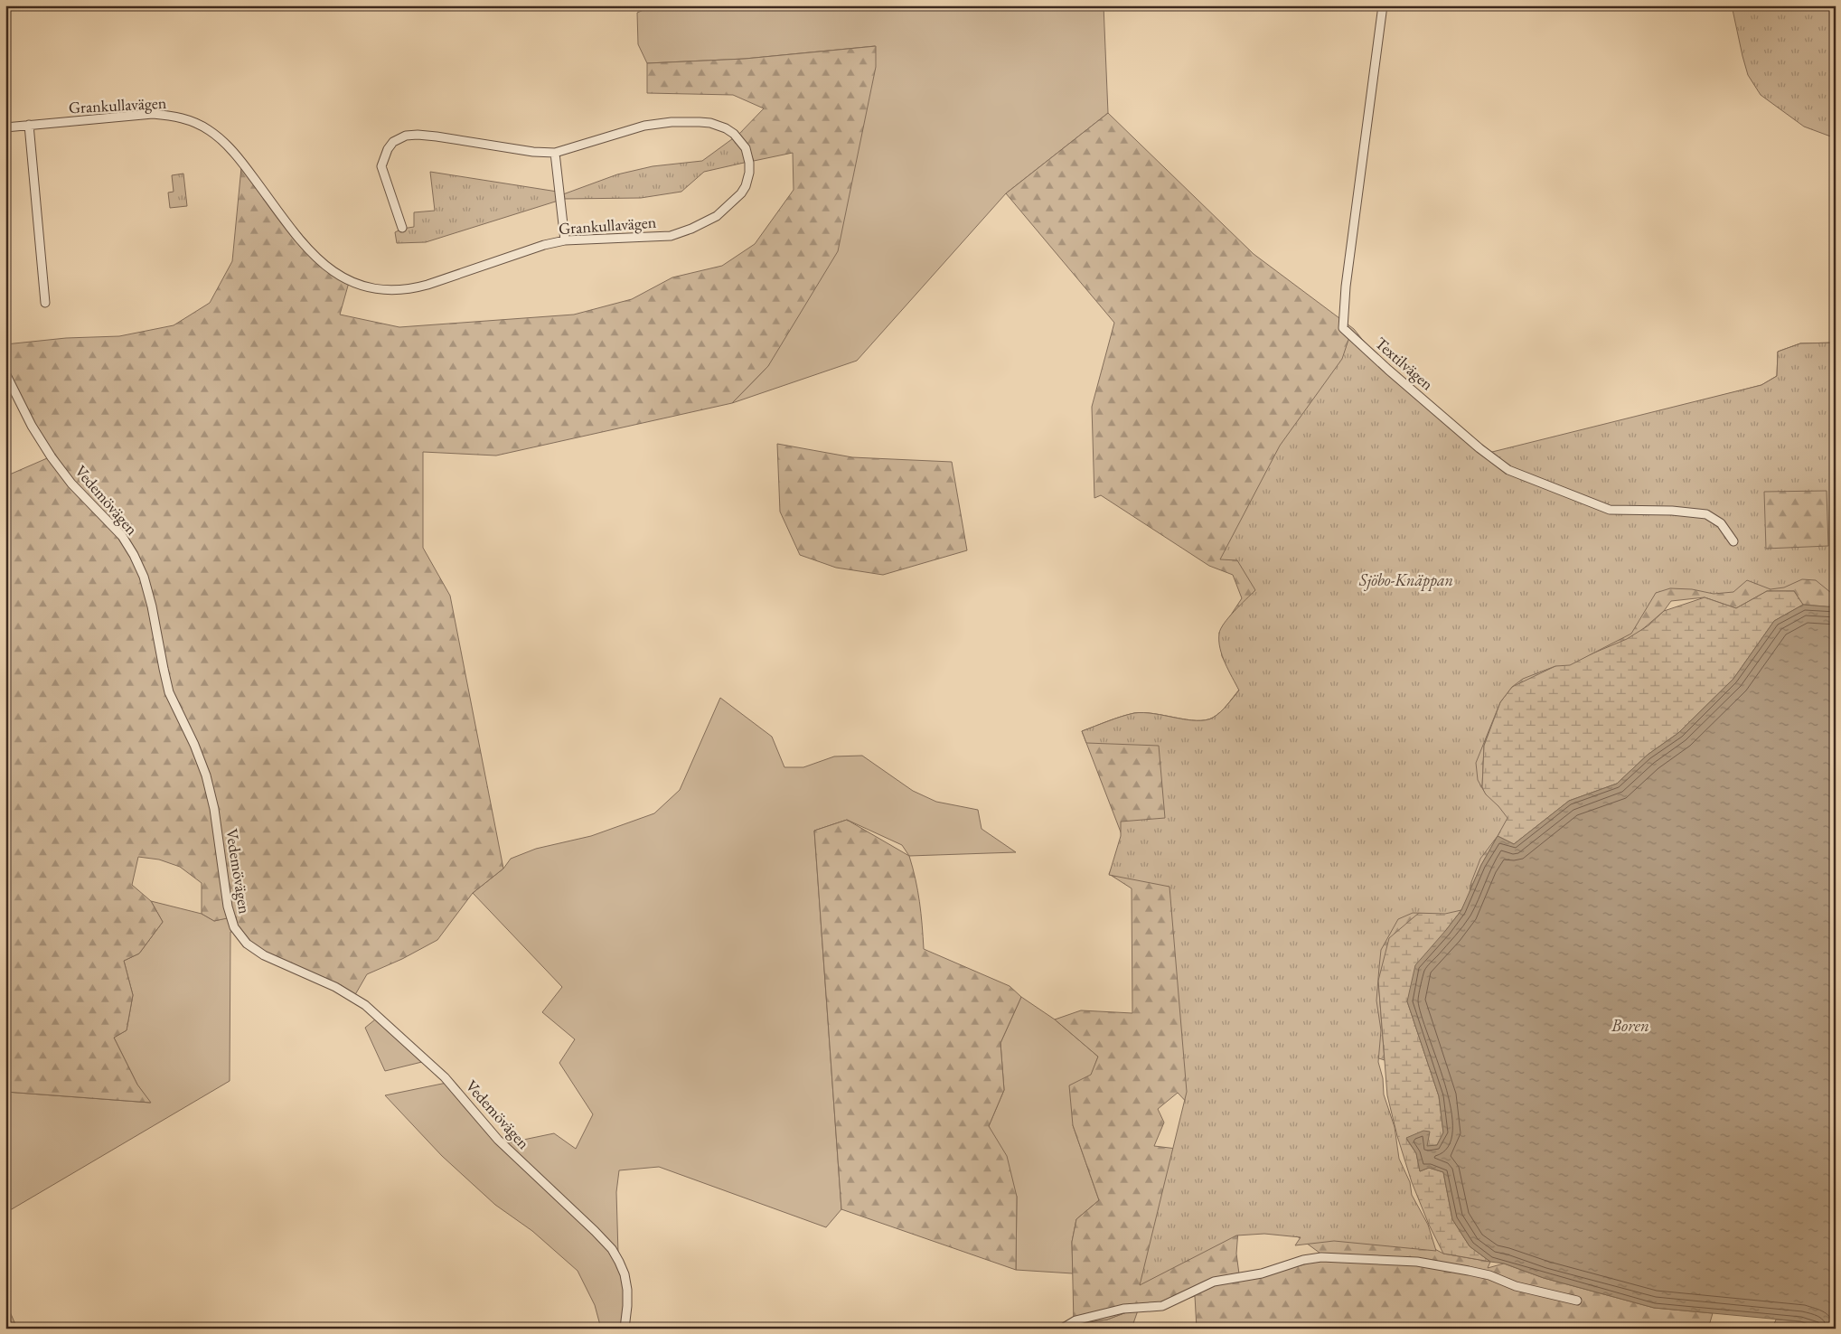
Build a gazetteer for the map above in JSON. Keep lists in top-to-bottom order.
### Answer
{
  "streets": {
    "street": ["Grankullavägen", "Textilvägen", "Vedemövägen"]
  },
  "water": ["Boren"],
  "parks": ["Sjöbo-Knäppan"]
}
